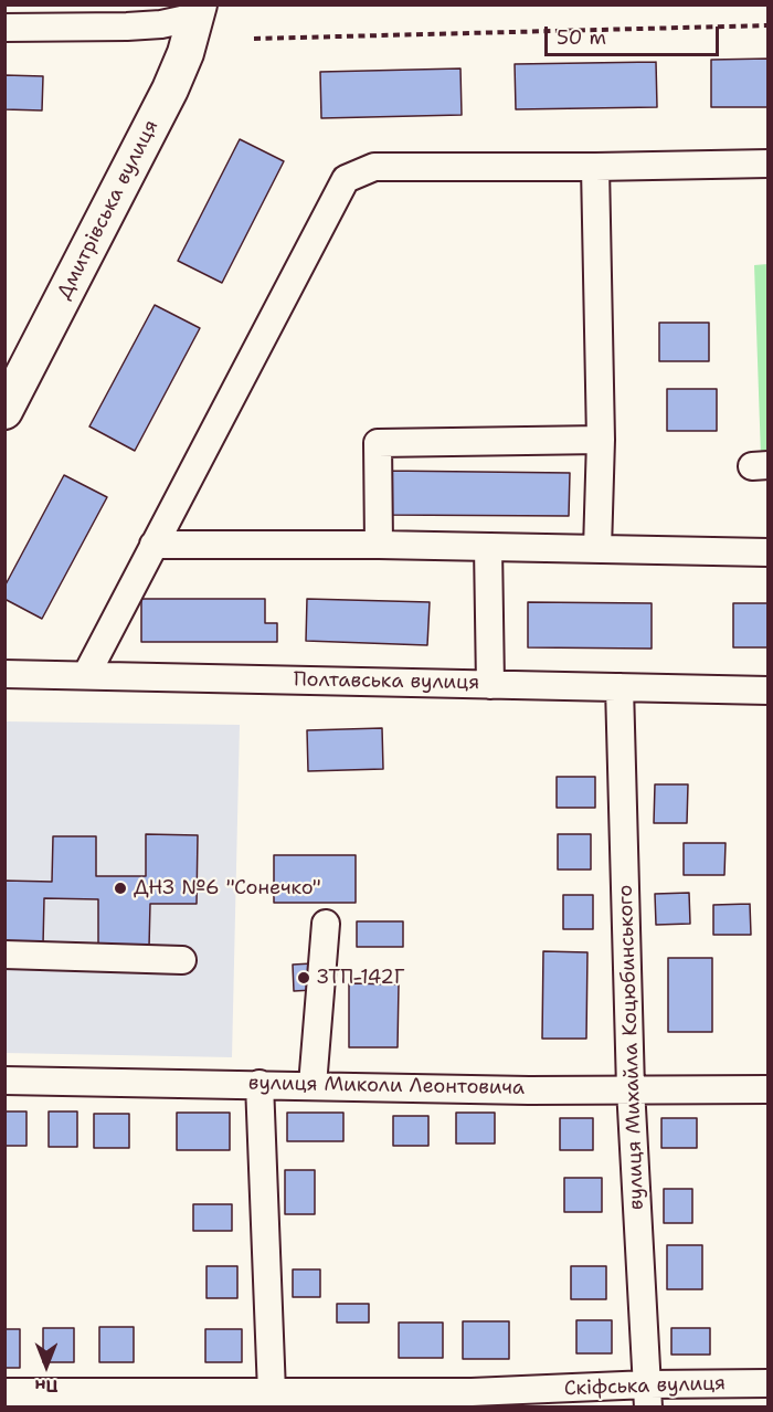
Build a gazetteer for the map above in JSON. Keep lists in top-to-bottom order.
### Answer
{
  "streets": {
    "main road": ["Дмитрівська вулиця"],
    "street": [
      "Полтавська вулиця",
      "вулиця Михайла Коцюбинського",
      "вулиця Миколи Леонтовича",
      "Скіфська вулиця"
    ]
  },
  "crossings": [
    ["Полтавська вулиця", "вулиця Михайла Коцюбинського"],
    ["вулиця Михайла Коцюбинського", "вулиця Миколи Леонтовича"],
    ["вулиця Михайла Коцюбинського", "Скіфська вулиця"]
  ],
  "places": ["ДНЗ №6 \"Сонечко\"", "ЗТП-142Г"],
  "scale_bar": "50 m",
  "north": "bottom"
}
